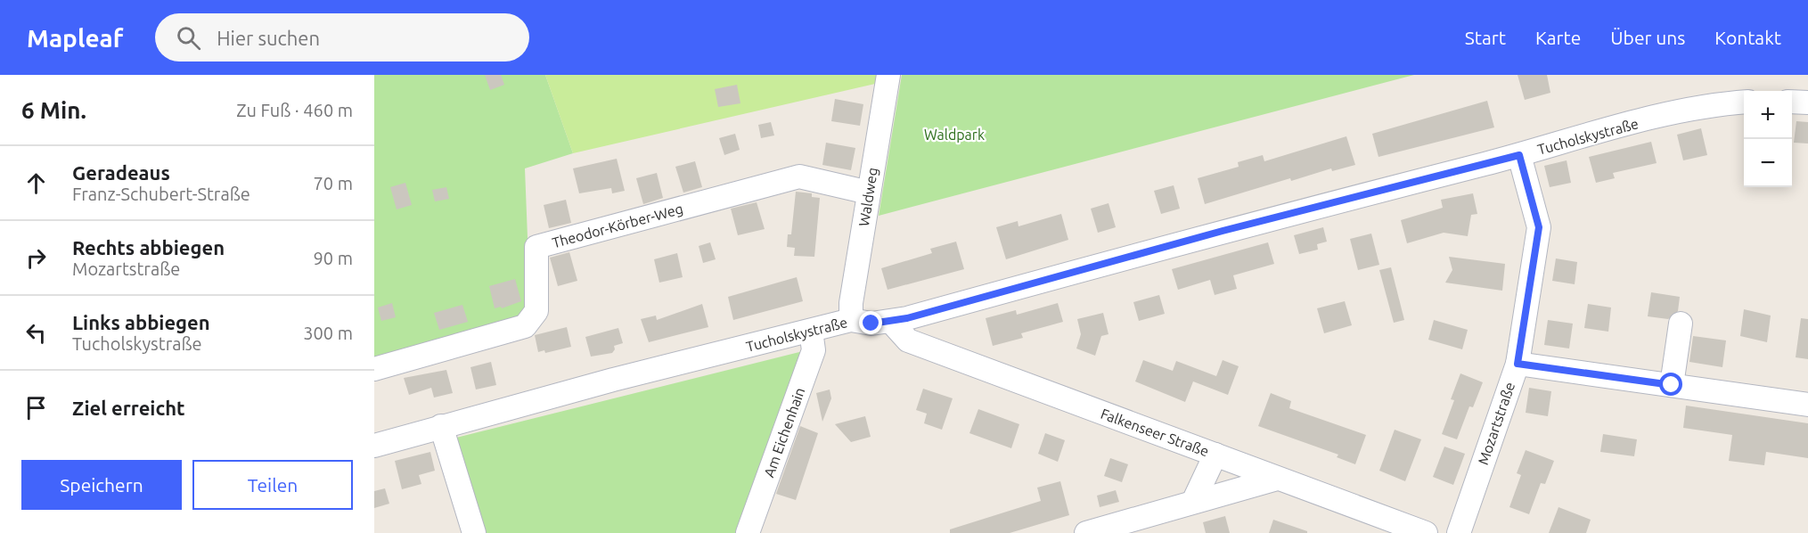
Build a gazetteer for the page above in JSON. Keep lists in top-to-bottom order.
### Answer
{
  "streets": {
    "street": [
      "Tucholskystraße",
      "Waldweg",
      "Theodor-Körber-Weg",
      "Mozartstraße",
      "Am Eichenhain",
      "Falkenseer Straße"
    ]
  },
  "crossings": [
    ["Tucholskystraße", "Waldweg"],
    ["Tucholskystraße", "Mozartstraße"],
    ["Tucholskystraße", "Am Eichenhain"],
    ["Tucholskystraße", "Falkenseer Straße"],
    ["Waldweg", "Theodor-Körber-Weg"]
  ],
  "parks": ["Waldpark"],
  "page": {
    "header": "Mapleaf",
    "search": "Hier suchen",
    "nav": [
      "Start",
      "Karte",
      "Über uns",
      "Kontakt"
    ],
    "heading": ["6 Min.", "Zu Fuß · 460 m"],
    "map_buttons": ["+", "−"],
    "list": [
      ["Geradeaus", "Franz-Schubert-Straße", "70 m"],
      ["Rechts abbiegen", "Mozartstraße", "90 m"],
      ["Links abbiegen", "Tucholskystraße", "300 m"],
      "Ziel erreicht"
    ],
    "buttons": ["Speichern", "Teilen"]
  }
}
